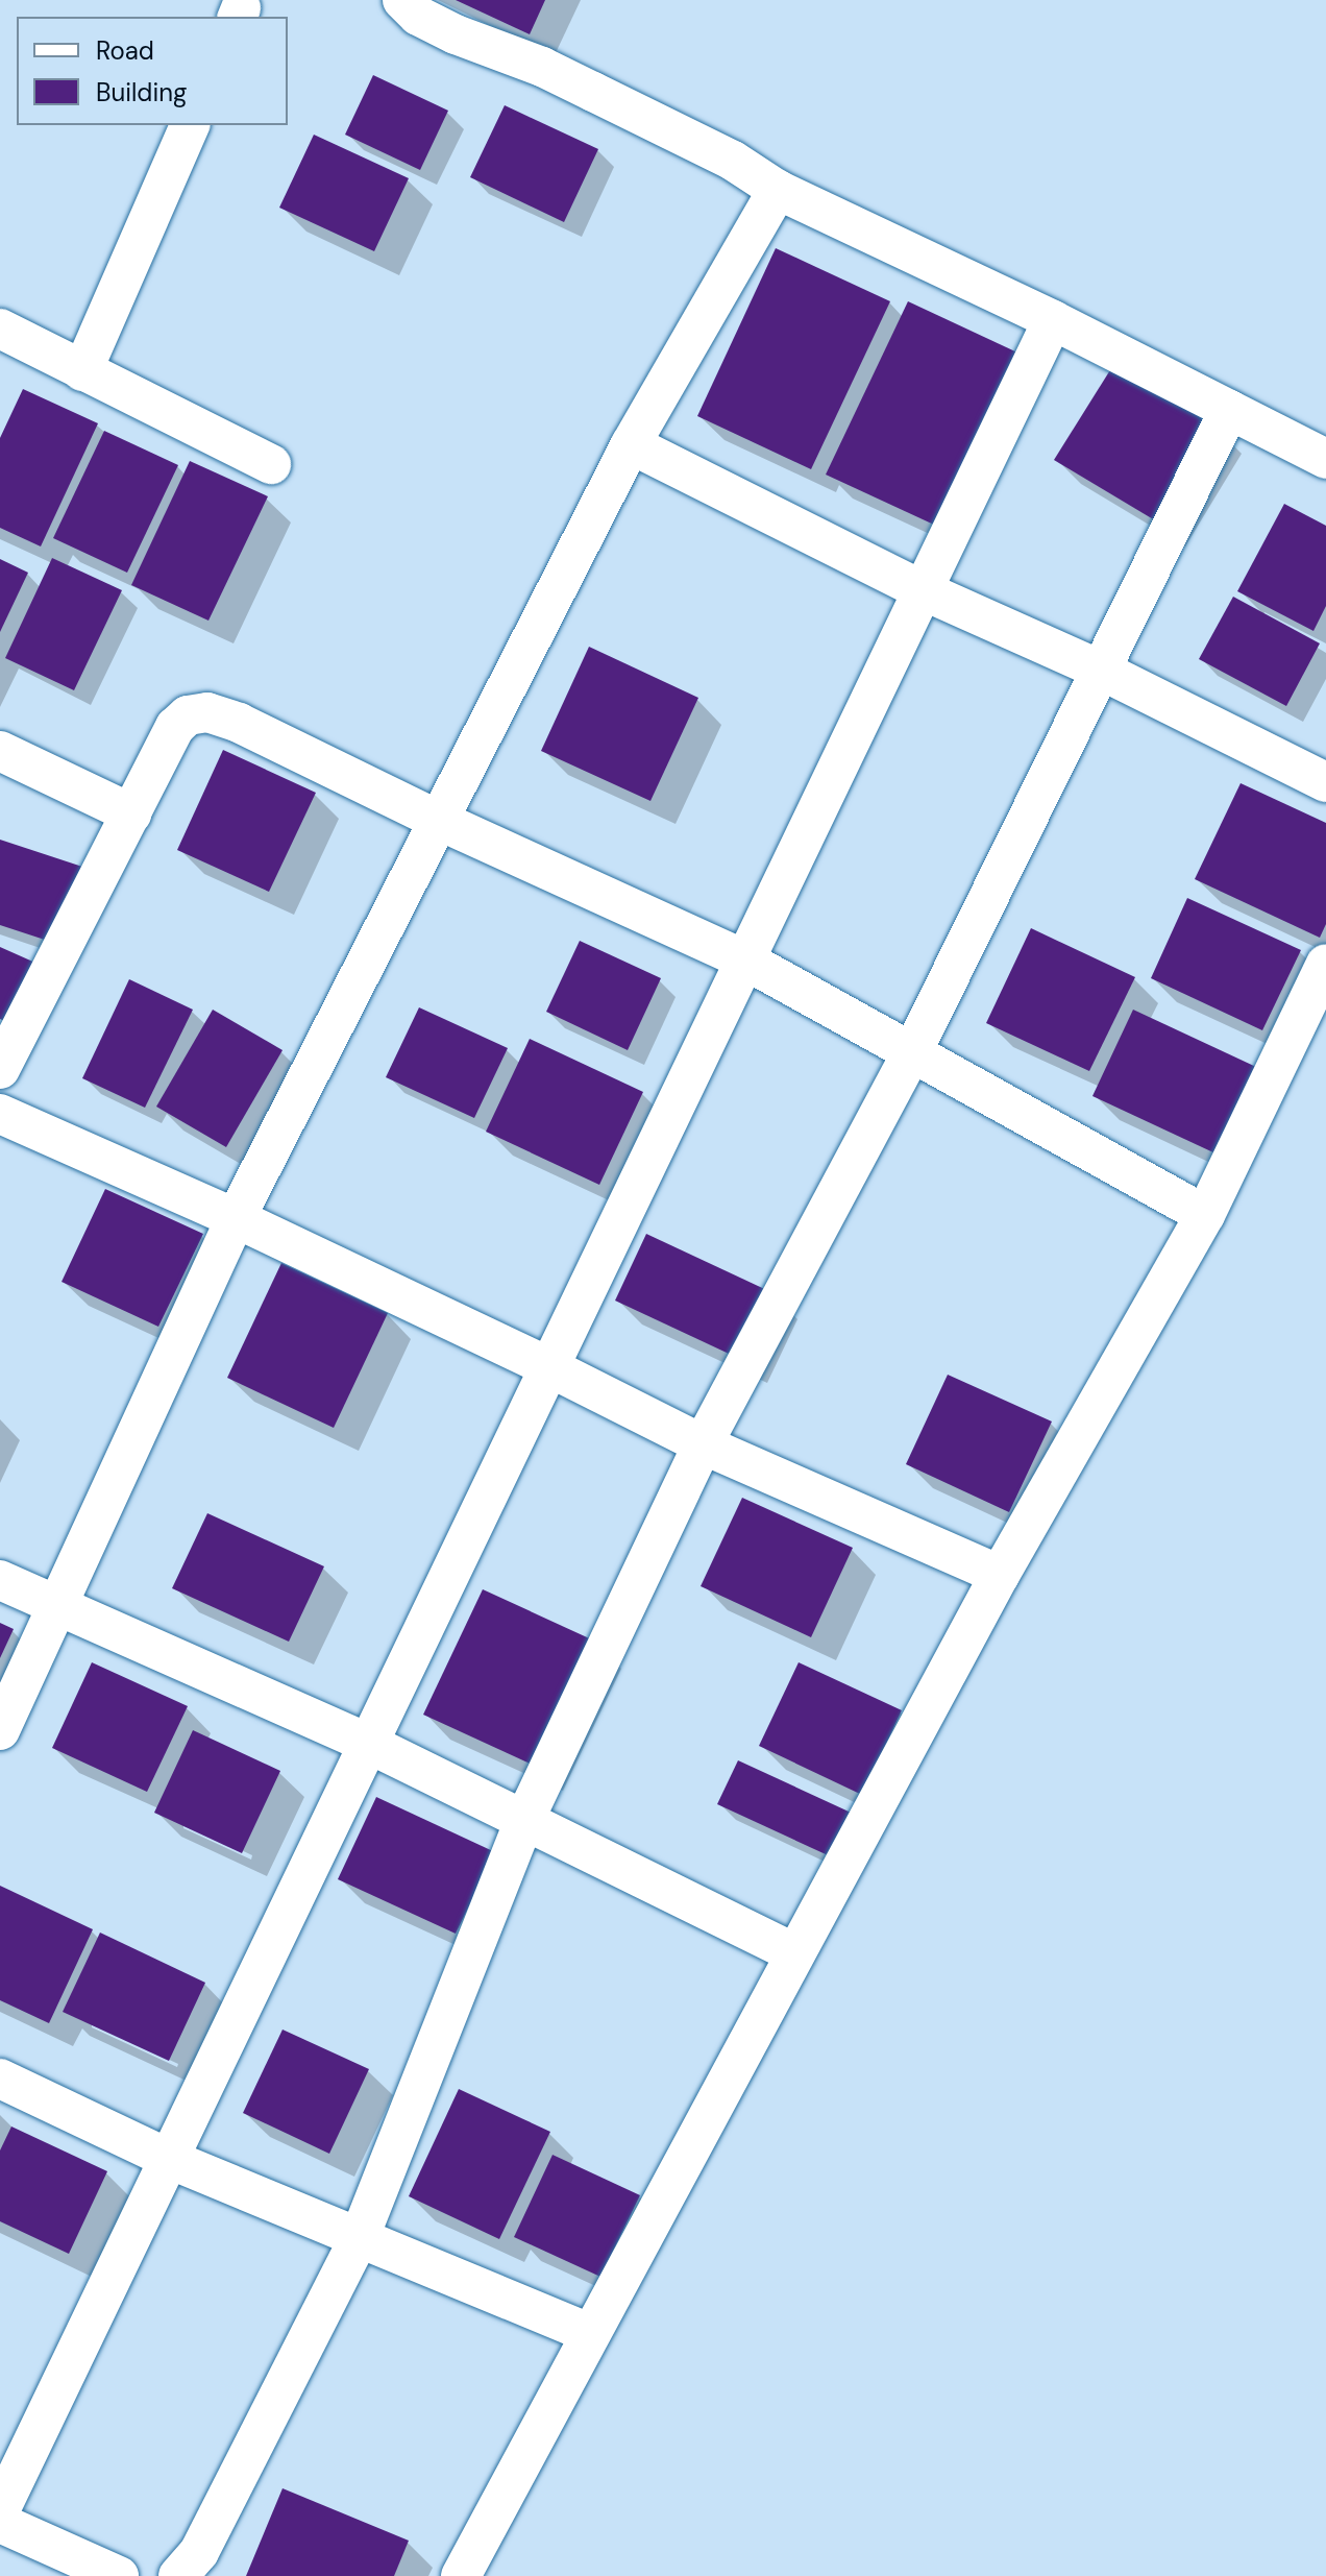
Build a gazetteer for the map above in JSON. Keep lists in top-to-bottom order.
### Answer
{
  "legend": ["Road", "Building"]
}
